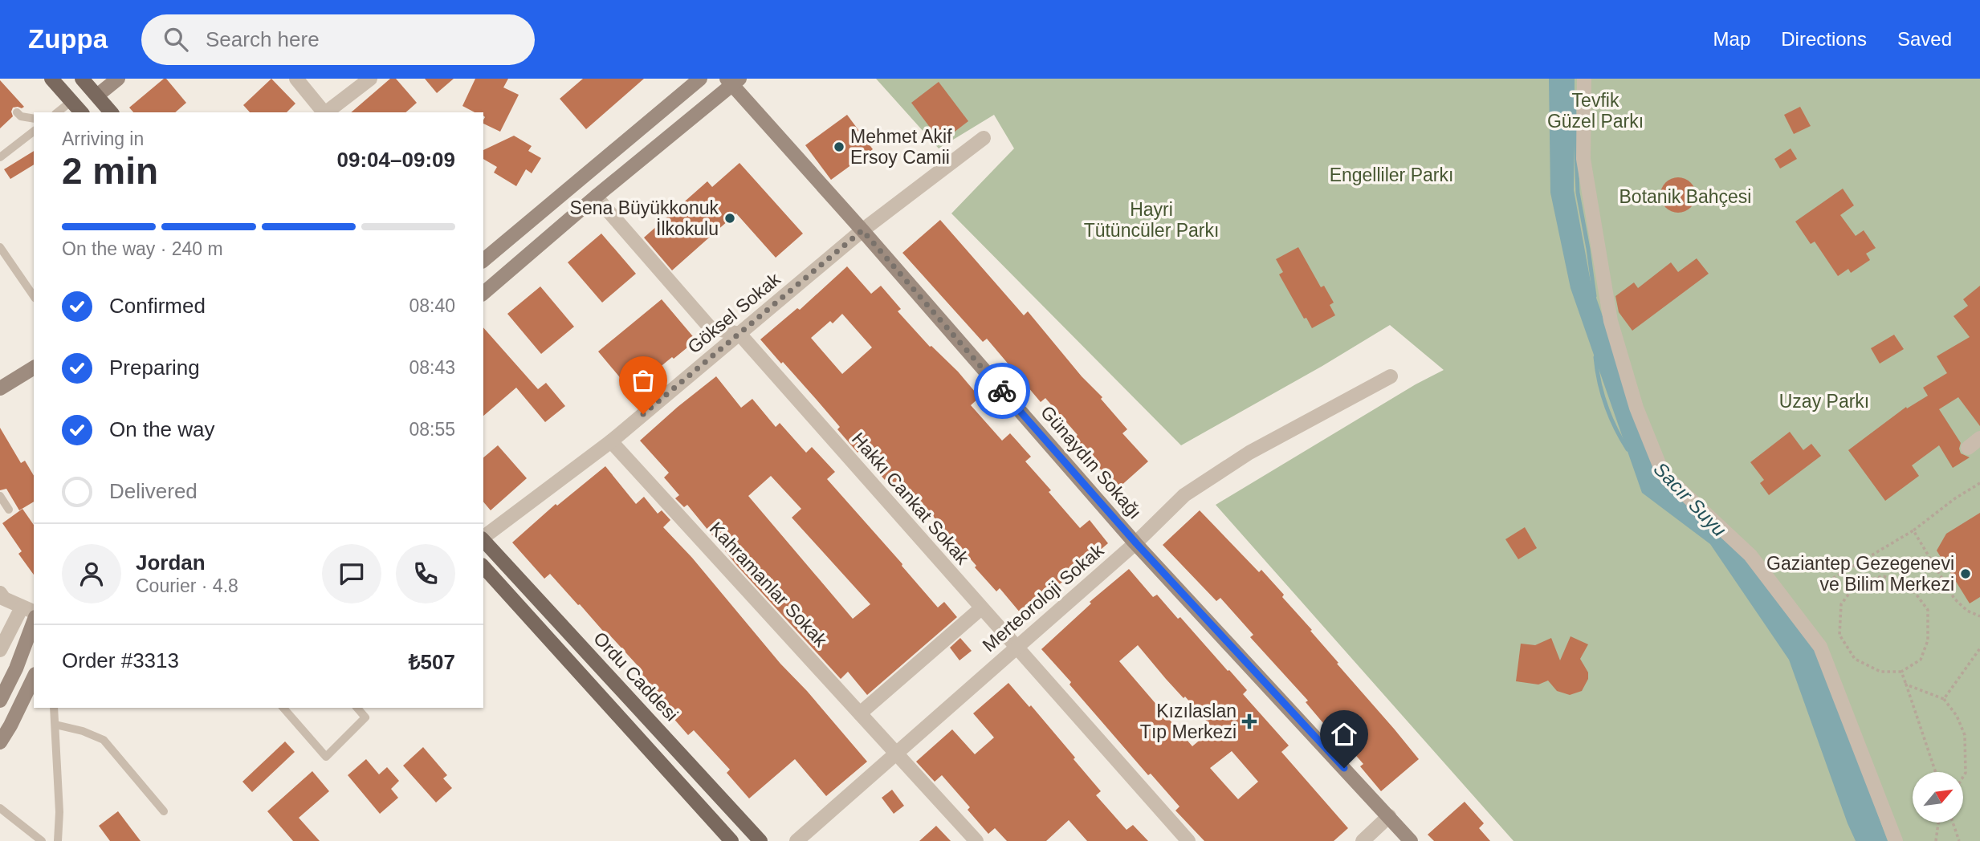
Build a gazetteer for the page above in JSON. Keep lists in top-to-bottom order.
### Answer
{
  "streets": {
    "main road": ["Ordu Caddesi"],
    "street": [
      "Göksel Sokak",
      "Günaydın Sokağı",
      "Hakkı Cankat Sokak",
      "Kahramanlar Sokak",
      "Merteoroloji Sokak"
    ]
  },
  "crossings": [
    ["Göksel Sokak", "Günaydın Sokağı"],
    ["Göksel Sokak", "Hakkı Cankat Sokak"],
    ["Göksel Sokak", "Kahramanlar Sokak"],
    ["Günaydın Sokağı", "Merteoroloji Sokak"],
    ["Hakkı Cankat Sokak", "Merteoroloji Sokak"],
    ["Kahramanlar Sokak", "Merteoroloji Sokak"]
  ],
  "water": ["Sacır Suyu"],
  "parks": [
    "Tevfik Güzel Parkı",
    "Engelliler Parkı",
    "Botanik Bahçesi",
    "Hayri Tütüncüler Parkı",
    "Uzay Parkı"
  ],
  "places": {
    "other": ["Mehmet Akif Ersoy Camii", "Sena Büyükkonuk İlkokulu", "Gaziantep Gezegenevi ve Bilim Merkezi"],
    "health": ["Kızılaslan Tıp Merkezi"]
  },
  "north": "top right",
  "page": {
    "header": "Zuppa",
    "search": "Search here",
    "nav": ["Map", "Directions", "Saved"],
    "heading": ["2 min", "Arriving in", "09:04–09:09"],
    "panel": [
      "Jordan",
      "Courier · 4.8",
      "Order #3313",
      "₺507"
    ],
    "bar": "On the way · 240 m",
    "list": [
      ["Confirmed", "08:40"],
      ["Preparing", "08:43"],
      ["On the way", "08:55"],
      "Delivered"
    ]
  }
}
